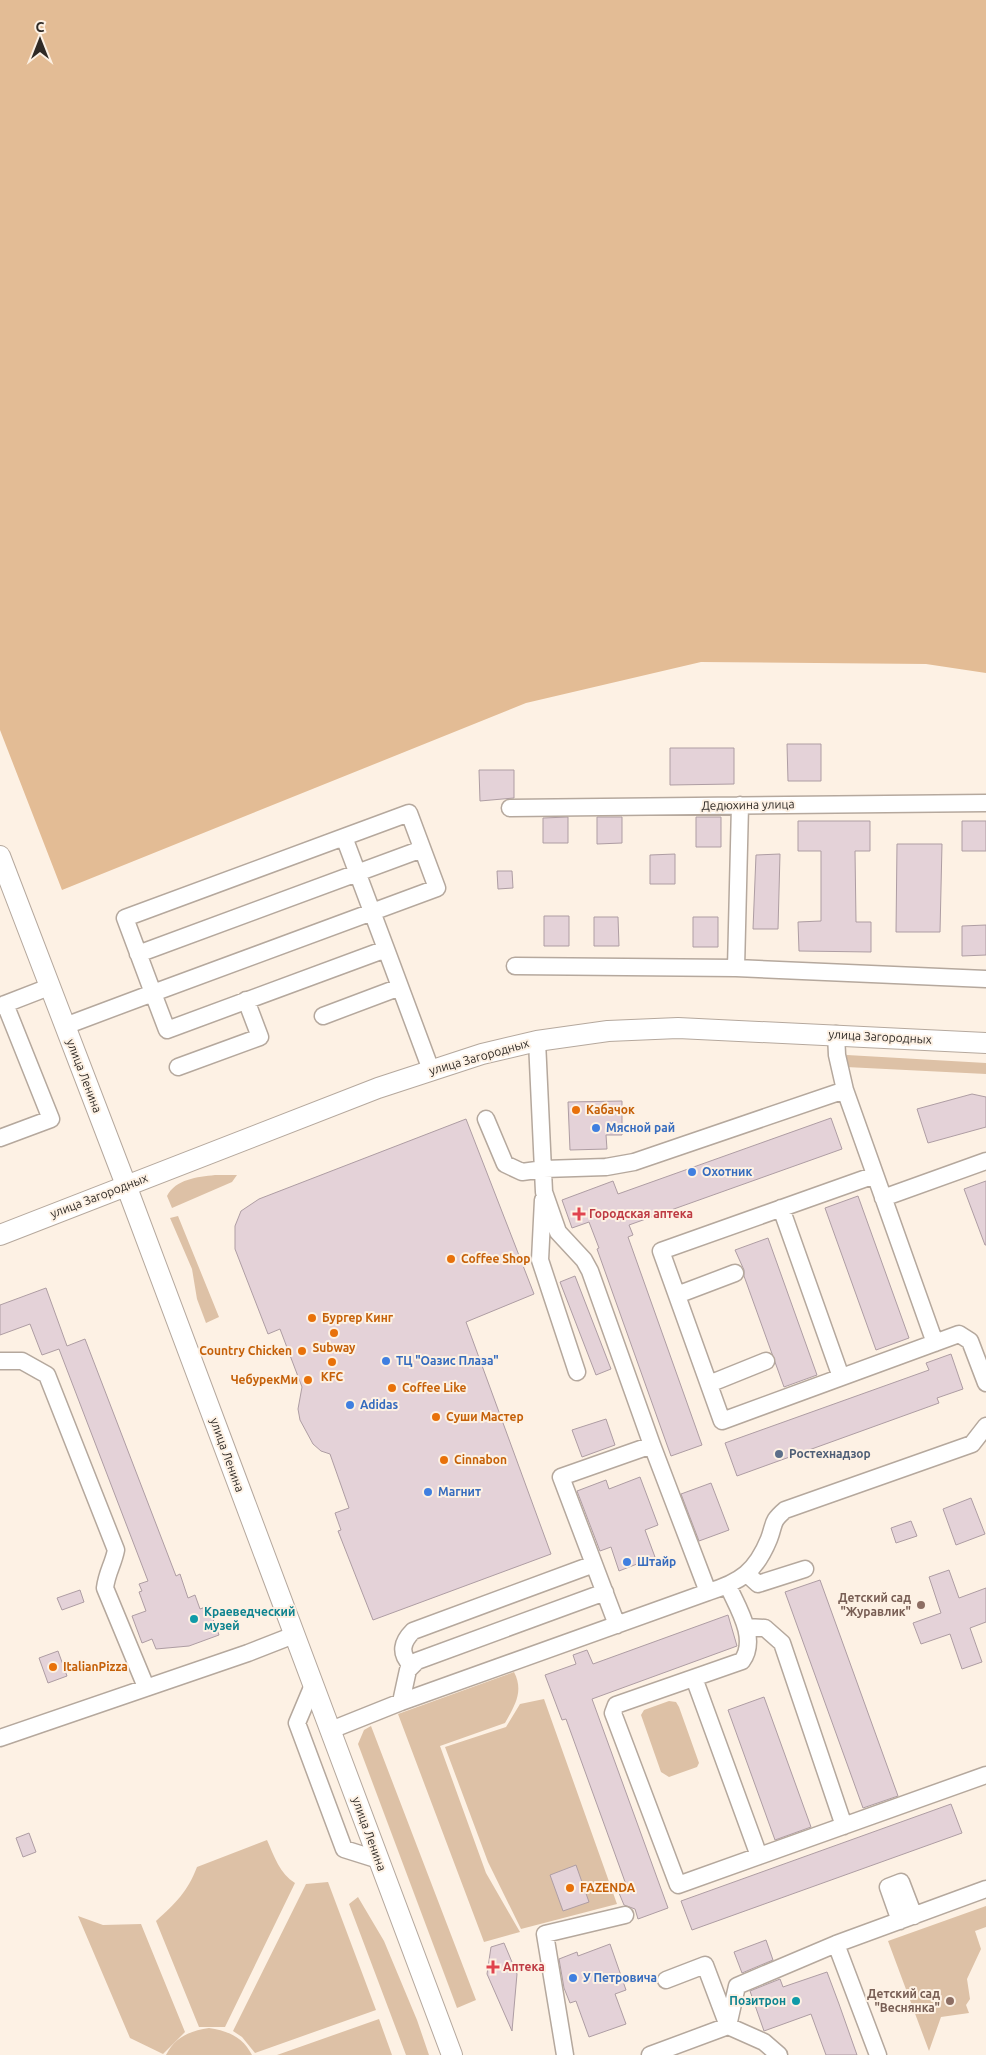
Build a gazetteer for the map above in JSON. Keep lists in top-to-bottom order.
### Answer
{
  "streets": {
    "main road": ["улица Загородных", "улица Ленина"],
    "lane": ["Дедюхина улица"]
  },
  "crossings": [
    ["улица Загородных", "улица Ленина"]
  ],
  "places": {
    "other": [
      "Кабачок",
      "Мясной рай",
      "Охотник",
      "Coffee Shop",
      "Бургер Кинг",
      "Subway",
      "Country Chicken",
      "ТЦ \"Оазис Плаза\"",
      "KFC",
      "ЧебурекМи",
      "Coffee Like",
      "Adidas",
      "Суши Мастер",
      "Ростехнадзор",
      "Cinnabon",
      "Магнит",
      "Штайр",
      "Детский сад \"Журавлик\"",
      "Краеведческий музей",
      "ItalianPizza",
      "FAZENDA",
      "У Петровича",
      "Позитрон",
      "Детский сад \"Веснянка\""
    ],
    "health": ["Городская аптека", "Аптека"]
  },
  "north": "top"
}
